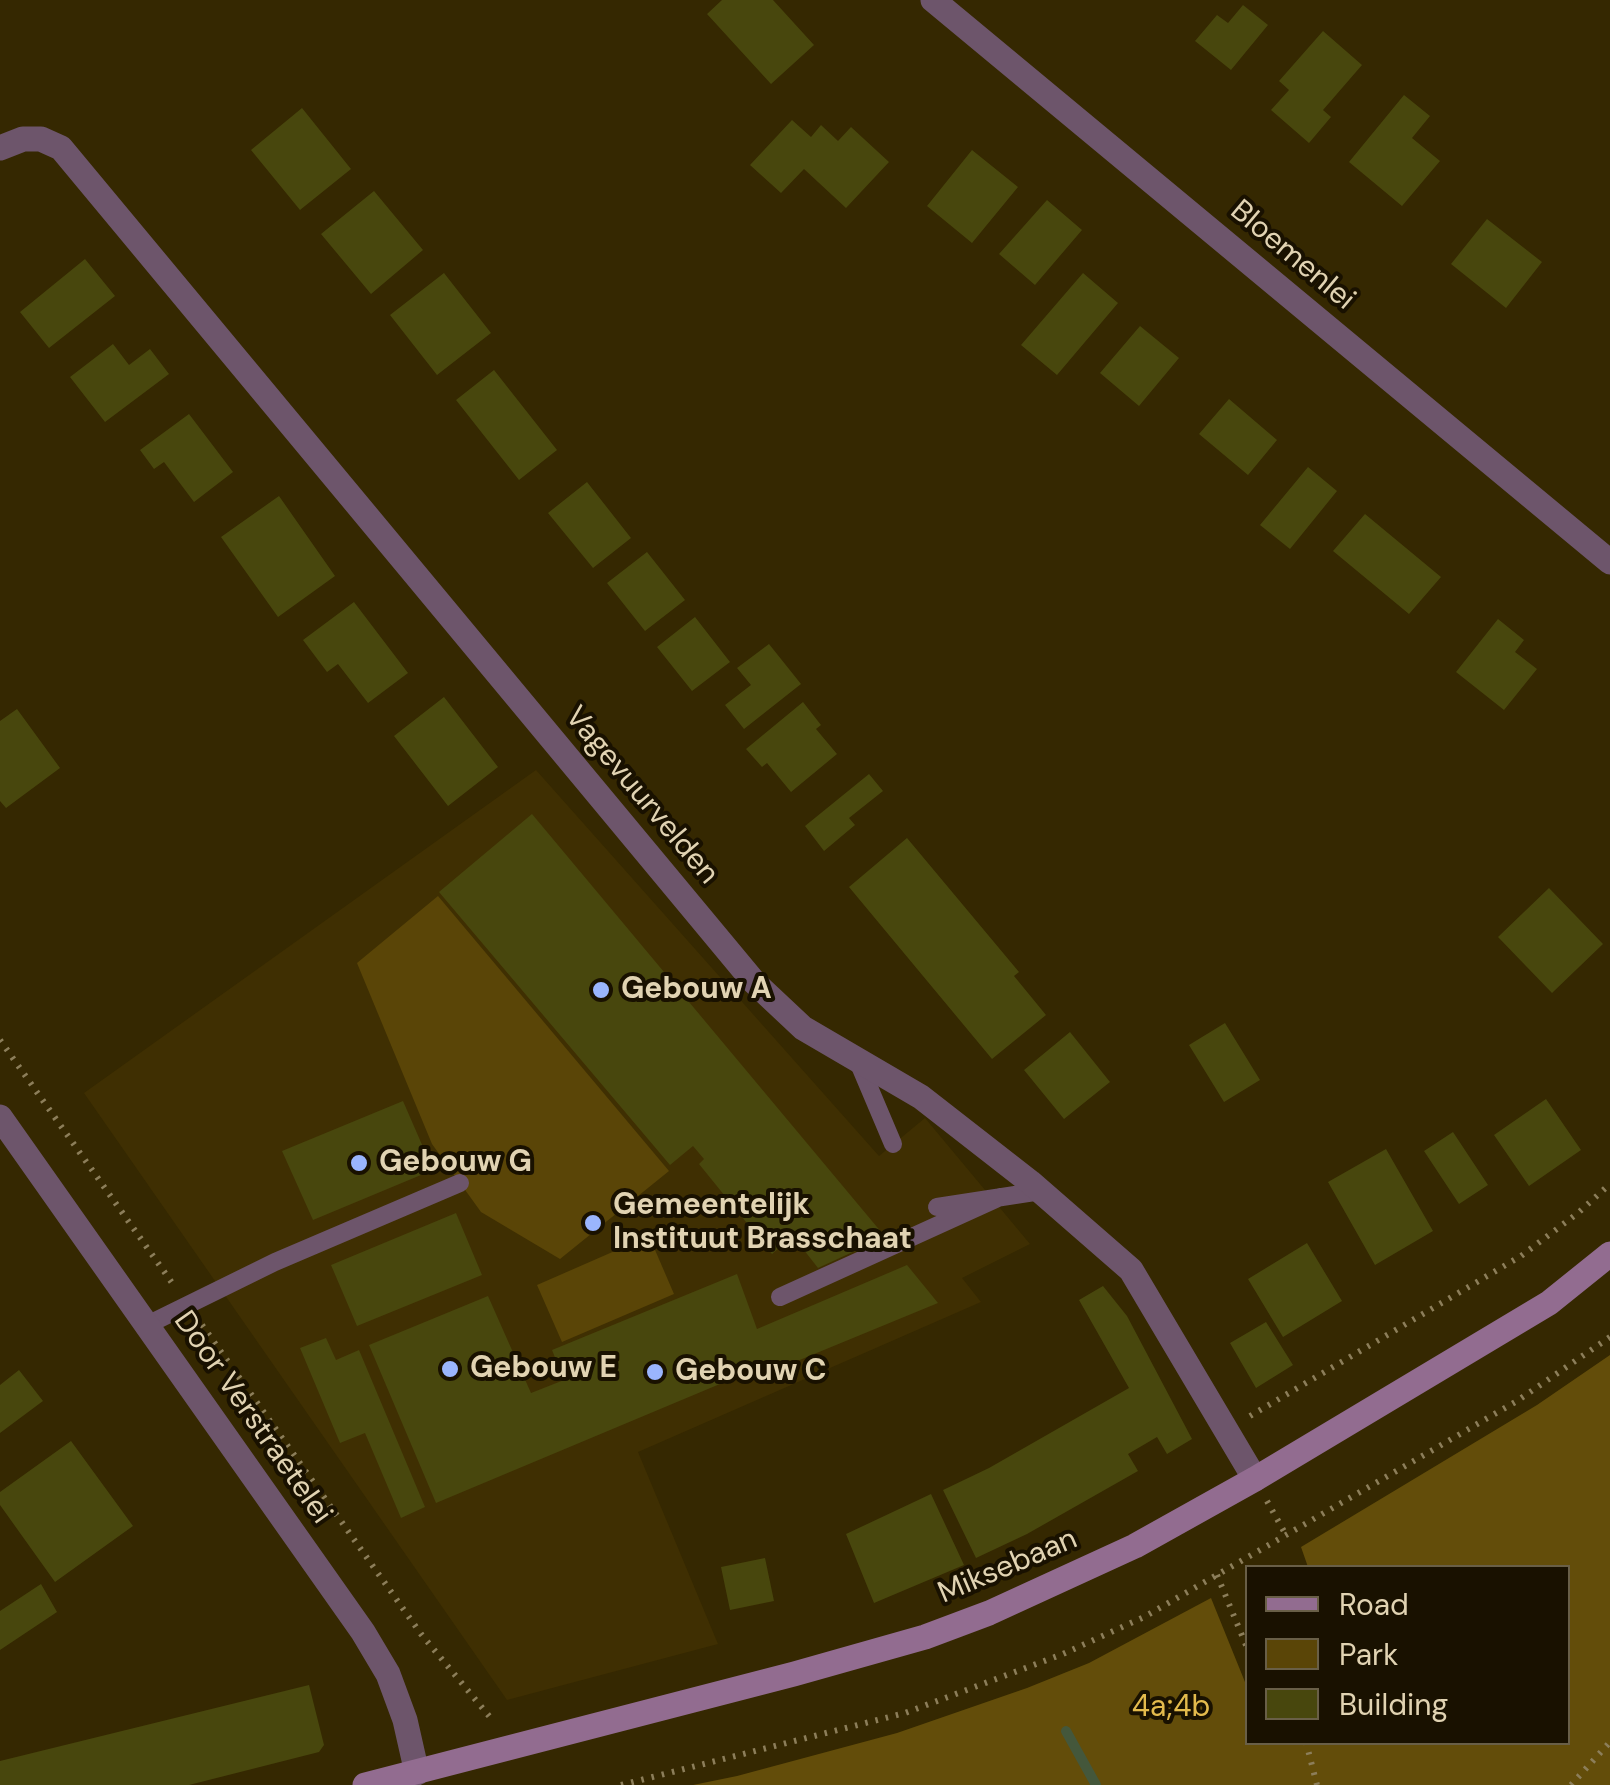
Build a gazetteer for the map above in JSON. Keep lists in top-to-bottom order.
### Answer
{
  "streets": {
    "main road": ["Miksebaan"],
    "street": ["Bloemenlei", "Vagevuurvelden", "Door Verstraetelei"]
  },
  "crossings": [
    ["Vagevuurvelden", "Miksebaan"],
    ["Door Verstraetelei", "Miksebaan"]
  ],
  "parks": ["4a;4b"],
  "places": [
    "Gebouw A",
    "Gebouw G",
    "Gemeentelijk Instituut Brasschaat",
    "Gebouw E",
    "Gebouw C"
  ],
  "legend": ["Road", "Park", "Building"]
}
